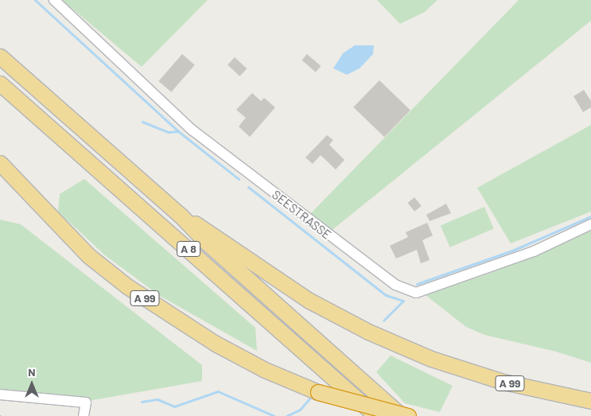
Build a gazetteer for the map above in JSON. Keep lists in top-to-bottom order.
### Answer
{
  "streets": {
    "highway": ["A 8", "A 99"],
    "street": ["SEESTRASSE"]
  },
  "crossings": [
    ["A 8", "A 99"]
  ],
  "north": "top"
}
